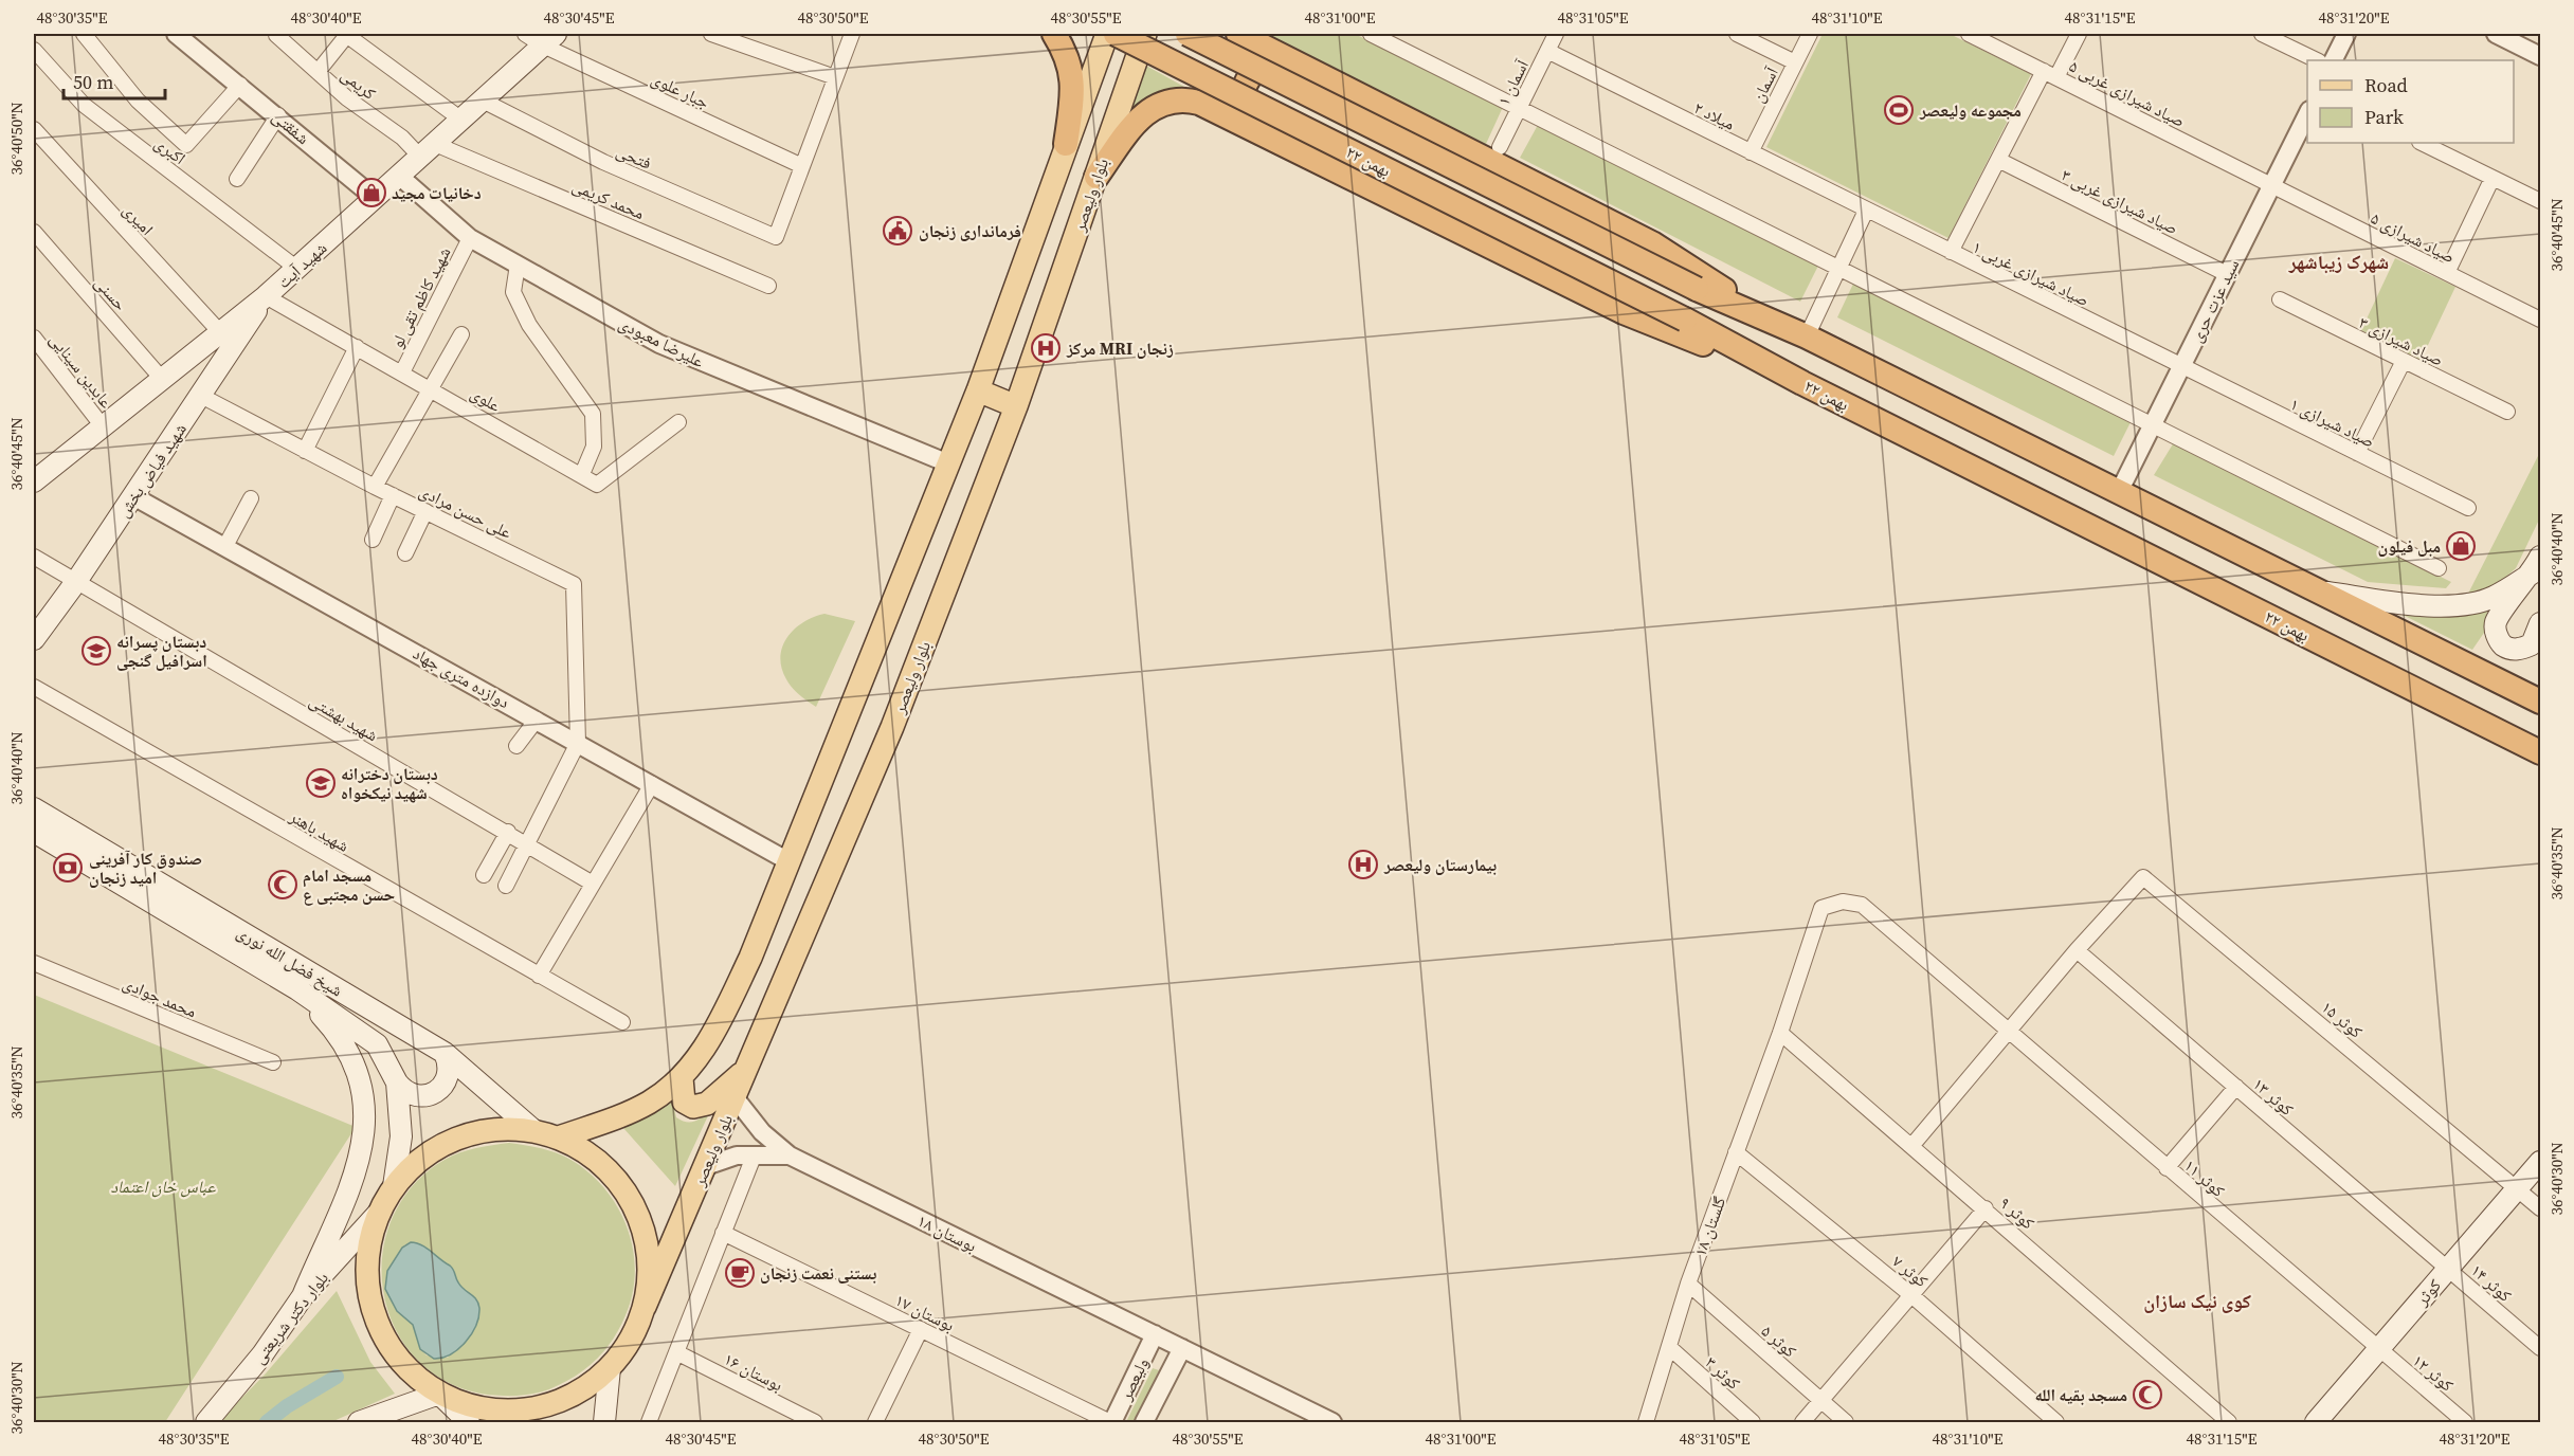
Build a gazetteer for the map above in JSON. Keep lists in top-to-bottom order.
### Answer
{
  "streets": {
    "highway": ["۲۲ بهمن"],
    "main road": [
      "بلوار ولیعصر",
      "شهید آیت",
      "شهید فیاض بخش",
      "شیخ فضل الله نوری",
      "کوثر",
      "بلوار دکتر شریعتی"
    ],
    "street": [
      "آسمان ۱",
      "کریمی",
      "آسمان",
      "جبار علوی",
      "صیاد شیرازی غربی ۵",
      "میلاد ۲",
      "شفقتی",
      "اکبری",
      "فتحی",
      "محمد کریمی",
      "صیاد شیرازی غربی ۳",
      "امیری",
      "صیاد شیرازی ۵",
      "صیاد شیرازی غربی ۱",
      "حسنی",
      "شهید کاظم تقی لو",
      "سید عزت حری",
      "صیاد شیرازی ۳",
      "علیرضا معبودی",
      "عابدین سینایی",
      "علوی",
      "صیاد شیرازی ۱",
      "علی حسن مرادی",
      "دوازده متری جهاد",
      "شهید بهشتی",
      "شهید باهنر",
      "محمد جوادی",
      "۱۵ کوثر",
      "کوثر ۱۳",
      "کوثر ۱۱",
      "کوثر ۹",
      "گلستان ۱۸",
      "بوستان ۱۸",
      "کوثر ۷",
      "کوثر ۱۴",
      "بوستان ۱۷",
      "کوثر ۵",
      "بوستان ۱۶",
      "کوثر ۳",
      "کوثر ۱۲",
      "ولیعصر"
    ]
  },
  "crossings": [
    ["آسمان ۱", "میلاد ۲"],
    ["کریمی", "محمد کریمی"],
    ["کریمی", "شهید آیت"],
    ["آسمان", "میلاد ۲"],
    ["جبار علوی", "فتحی"],
    ["جبار علوی", "شهید آیت"],
    ["صیاد شیرازی غربی ۵", "صیاد شیرازی ۵"],
    ["صیاد شیرازی غربی ۵", "سید عزت حری"],
    ["میلاد ۲", "صیاد شیرازی غربی ۱"],
    ["شفقتی", "شهید آیت"],
    ["اکبری", "شهید آیت"],
    ["فتحی", "شهید آیت"],
    ["۲۲ بهمن", "سید عزت حری"],
    ["بلوار ولیعصر", "بوستان ۱۸"],
    ["محمد کریمی", "شهید آیت"],
    ["صیاد شیرازی غربی ۳", "سید عزت حری"],
    ["امیری", "شهید آیت"],
    ["صیاد شیرازی ۵", "سید عزت حری"],
    ["شهید آیت", "حسنی"],
    ["شهید آیت", "علیرضا معبودی"],
    ["شهید آیت", "عابدین سینایی"],
    ["شهید آیت", "علوی"],
    ["شهید آیت", "شهید فیاض بخش"],
    ["صیاد شیرازی غربی ۱", "سید عزت حری"],
    ["صیاد شیرازی غربی ۱", "صیاد شیرازی ۱"],
    ["شهید کاظم تقی لو", "علیرضا معبودی"],
    ["شهید کاظم تقی لو", "علوی"],
    ["سید عزت حری", "صیاد شیرازی ۱"],
    ["علوی", "شهید فیاض بخش"],
    ["شهید فیاض بخش", "علی حسن مرادی"],
    ["شهید فیاض بخش", "دوازده متری جهاد"],
    ["شهید فیاض بخش", "شهید بهشتی"],
    ["علی حسن مرادی", "دوازده متری جهاد"],
    ["۱۵ کوثر", "کوثر ۱۳"],
    ["۱۵ کوثر", "کوثر"],
    ["کوثر ۱۳", "کوثر ۱۴"],
    ["کوثر ۱۳", "کوثر"],
    ["کوثر ۱۱", "کوثر ۹"],
    ["کوثر ۱۱", "گلستان ۱۸"],
    ["کوثر ۱۱", "کوثر"],
    ["کوثر ۱۱", "کوثر ۱۲"],
    ["کوثر ۹", "گلستان ۱۸"],
    ["گلستان ۱۸", "کوثر ۷"],
    ["گلستان ۱۸", "کوثر ۵"],
    ["گلستان ۱۸", "کوثر ۳"],
    ["بوستان ۱۸", "ولیعصر"],
    ["کوثر ۱۴", "کوثر"],
    ["کوثر", "کوثر ۱۲"],
    ["بوستان ۱۷", "ولیعصر"]
  ],
  "districts": ["شهرک زیباشهر", "کوی نیک سازان"],
  "parks": ["عباس خان اعتماد"],
  "places": {
    "sports": ["مجموعه ولیعصر"],
    "shop": ["دخانیات مجید", "مبل فیلون"],
    "public building": ["فرمانداری زنجان"],
    "hospital": ["مرکز MRI زنجان", "بیمارستان ولیعصر"],
    "school or university": ["دبستان پسرانه اسرافیل گنجی", "دبستان دخترانه شهید نیکخواه"],
    "bank": ["صندوق کار آفرینی امید زنجان"],
    "mosque": ["مسجد امام حسن مجتبی ع", "مسجد بقیه الله"],
    "cafe": ["بستنی نعمت زنجان"]
  },
  "legend": ["Road", "Park"],
  "scale_bar": "50 m",
  "coordinates": [
    "48°30'35\"E",
    "48°30'40\"E",
    "48°30'45\"E",
    "48°30'50\"E",
    "48°30'55\"E",
    "48°31'00\"E",
    "48°31'05\"E",
    "48°31'10\"E",
    "48°31'15\"E",
    "48°31'20\"E",
    "36°40'50\"N",
    "36°40'45\"N",
    "36°40'40\"N",
    "36°40'35\"N",
    "36°40'30\"N"
  ]
}
